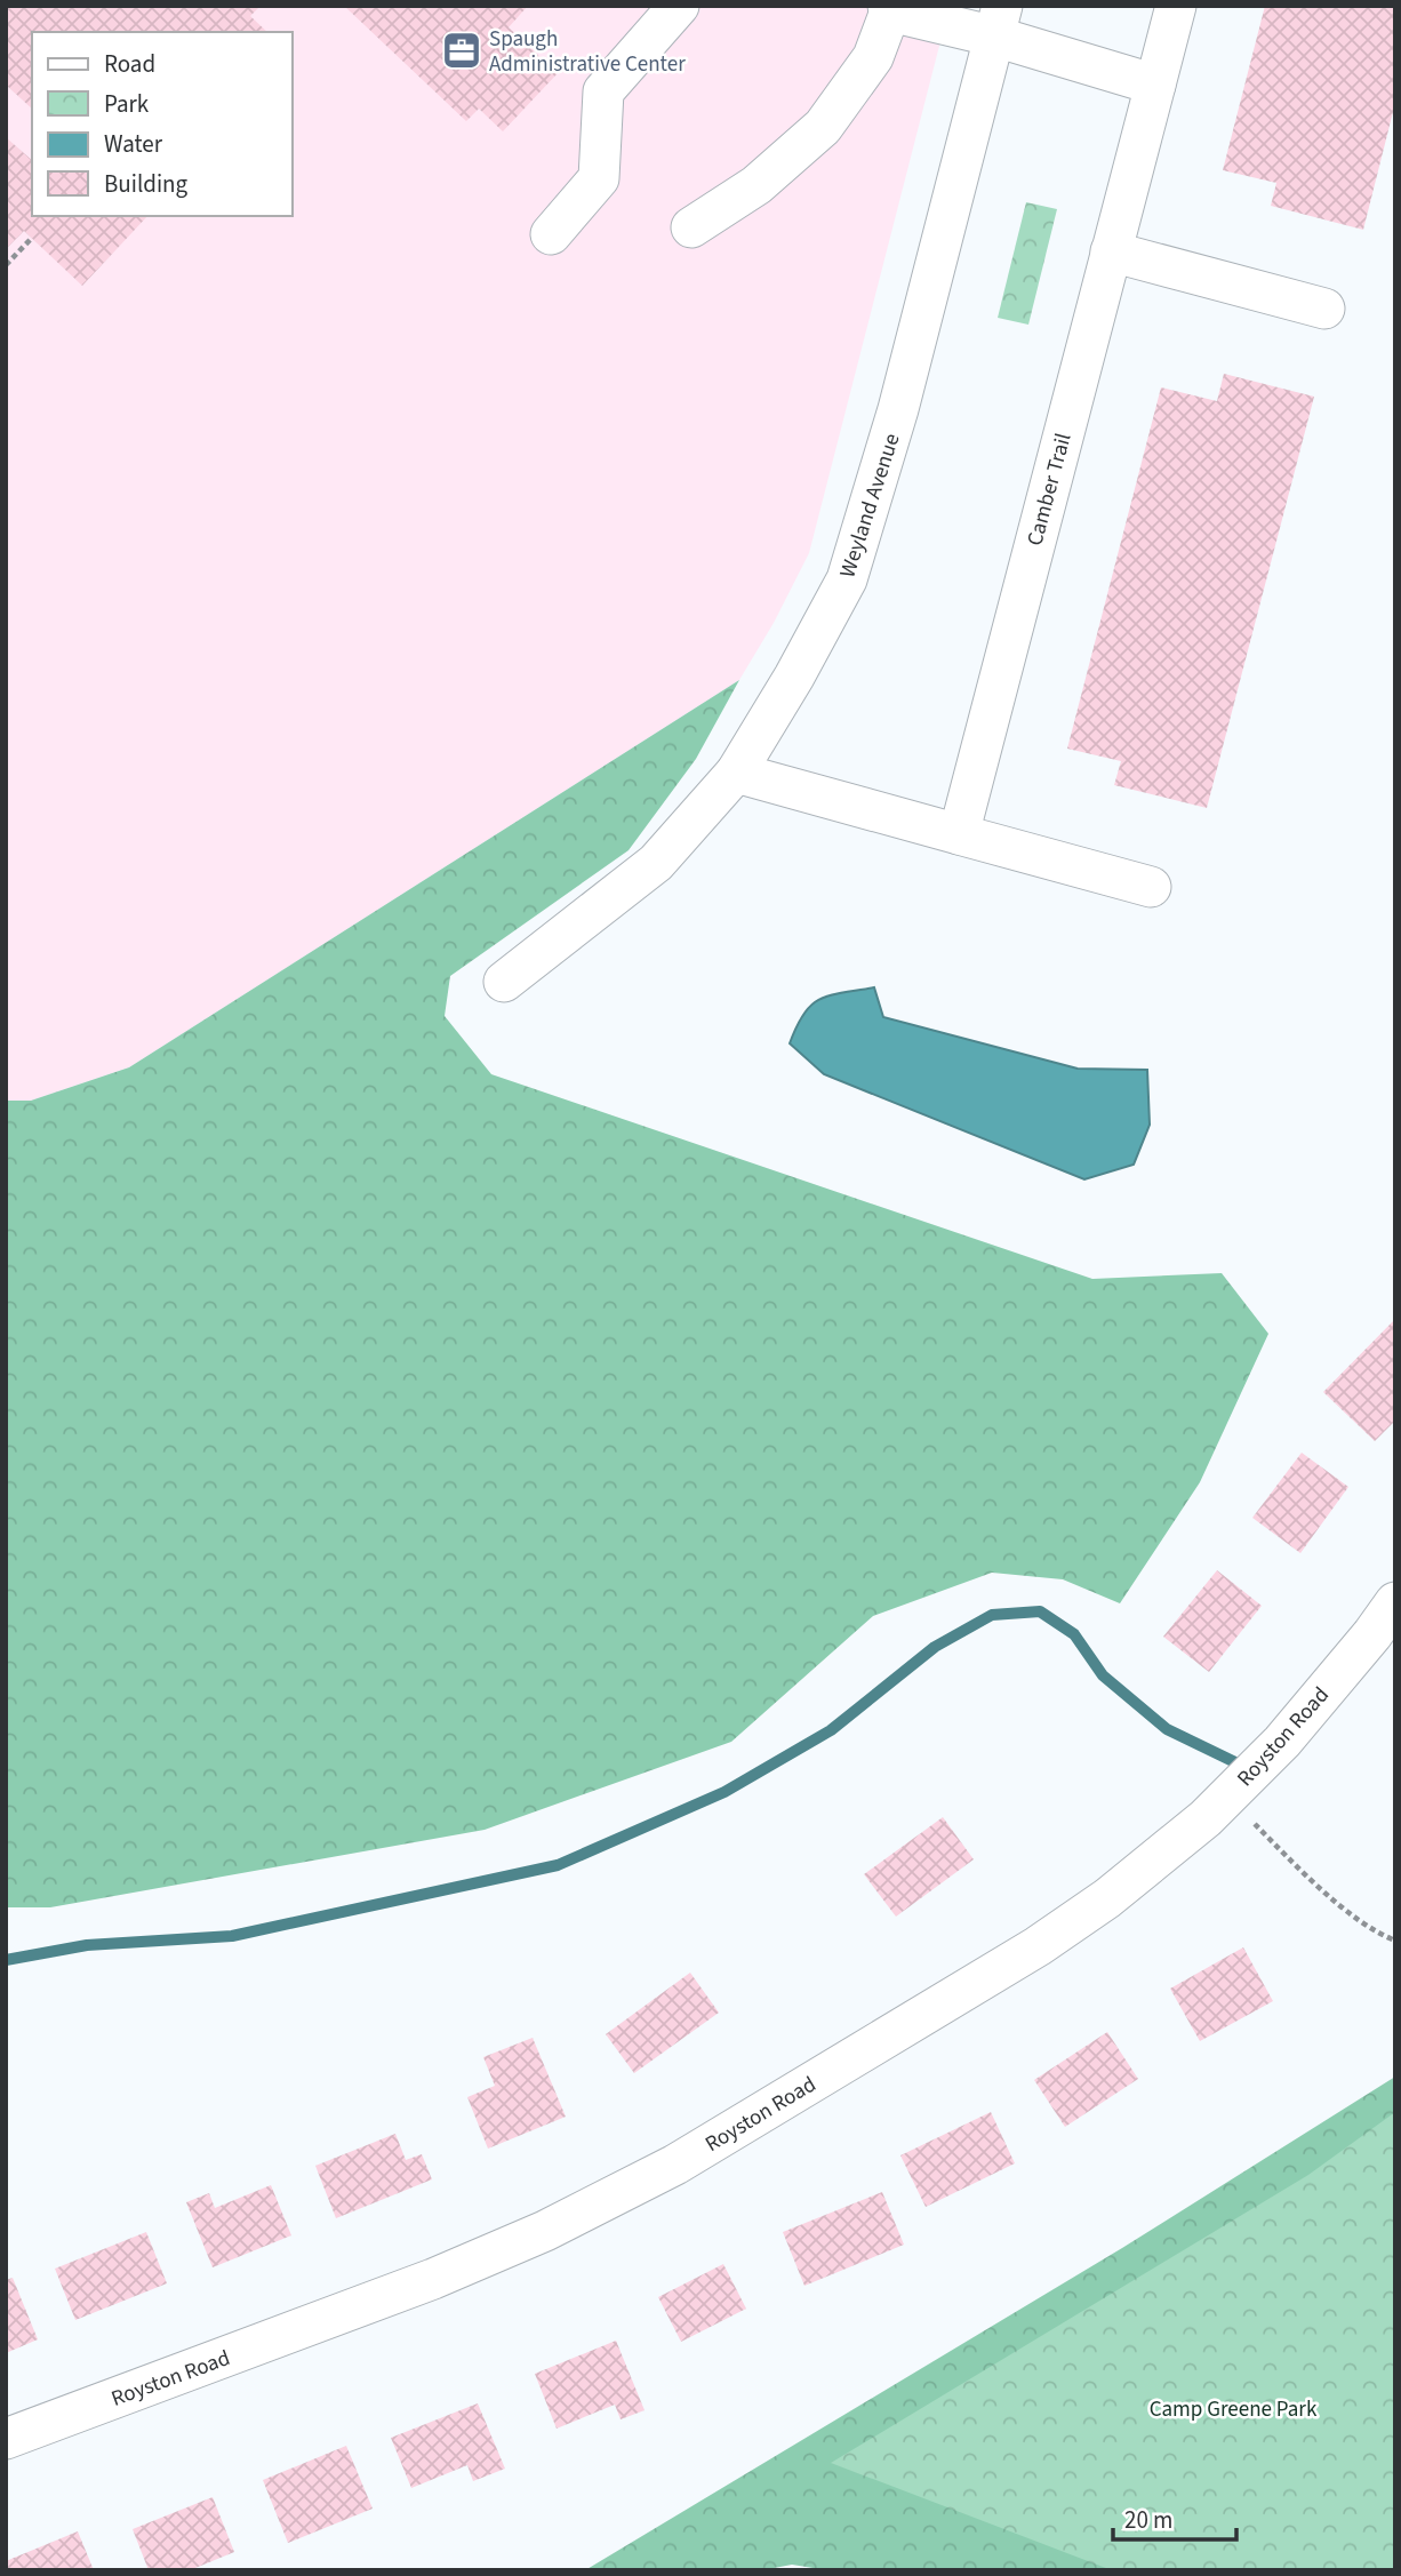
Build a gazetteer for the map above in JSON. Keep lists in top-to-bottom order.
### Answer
{
  "streets": {
    "street": ["Camber Trail", "Weyland Avenue", "Royston Road"]
  },
  "parks": ["Camp Greene Park"],
  "places": {
    "office": ["Spaugh Administrative Center"]
  },
  "legend": [
    "Road",
    "Park",
    "Water",
    "Building"
  ],
  "scale_bar": "20 m"
}
